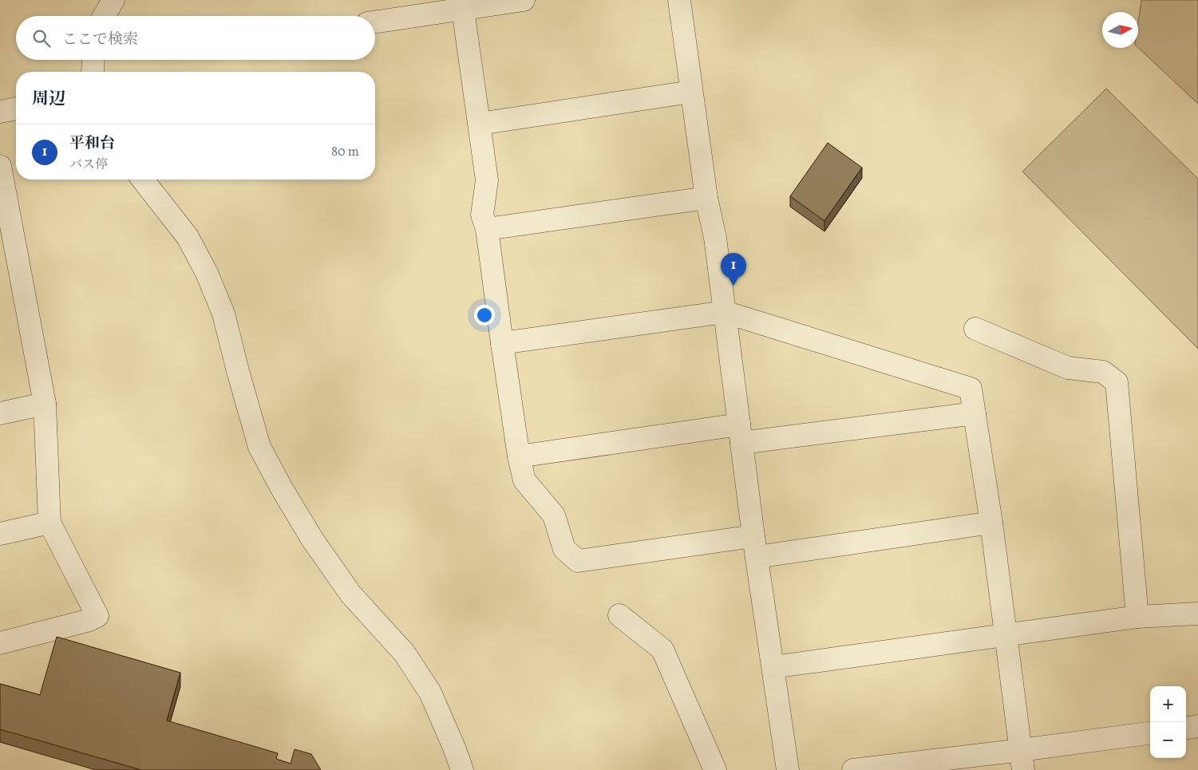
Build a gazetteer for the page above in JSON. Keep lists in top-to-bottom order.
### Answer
{
  "north": "right",
  "page": {
    "search": "ここで検索",
    "heading": "周辺",
    "list": [
      {
        "mark": "1",
        "name": "平和台",
        "note": "バス停",
        "value": "80 m"
      }
    ],
    "pins": "1",
    "map_buttons": ["+", "−"]
  }
}
